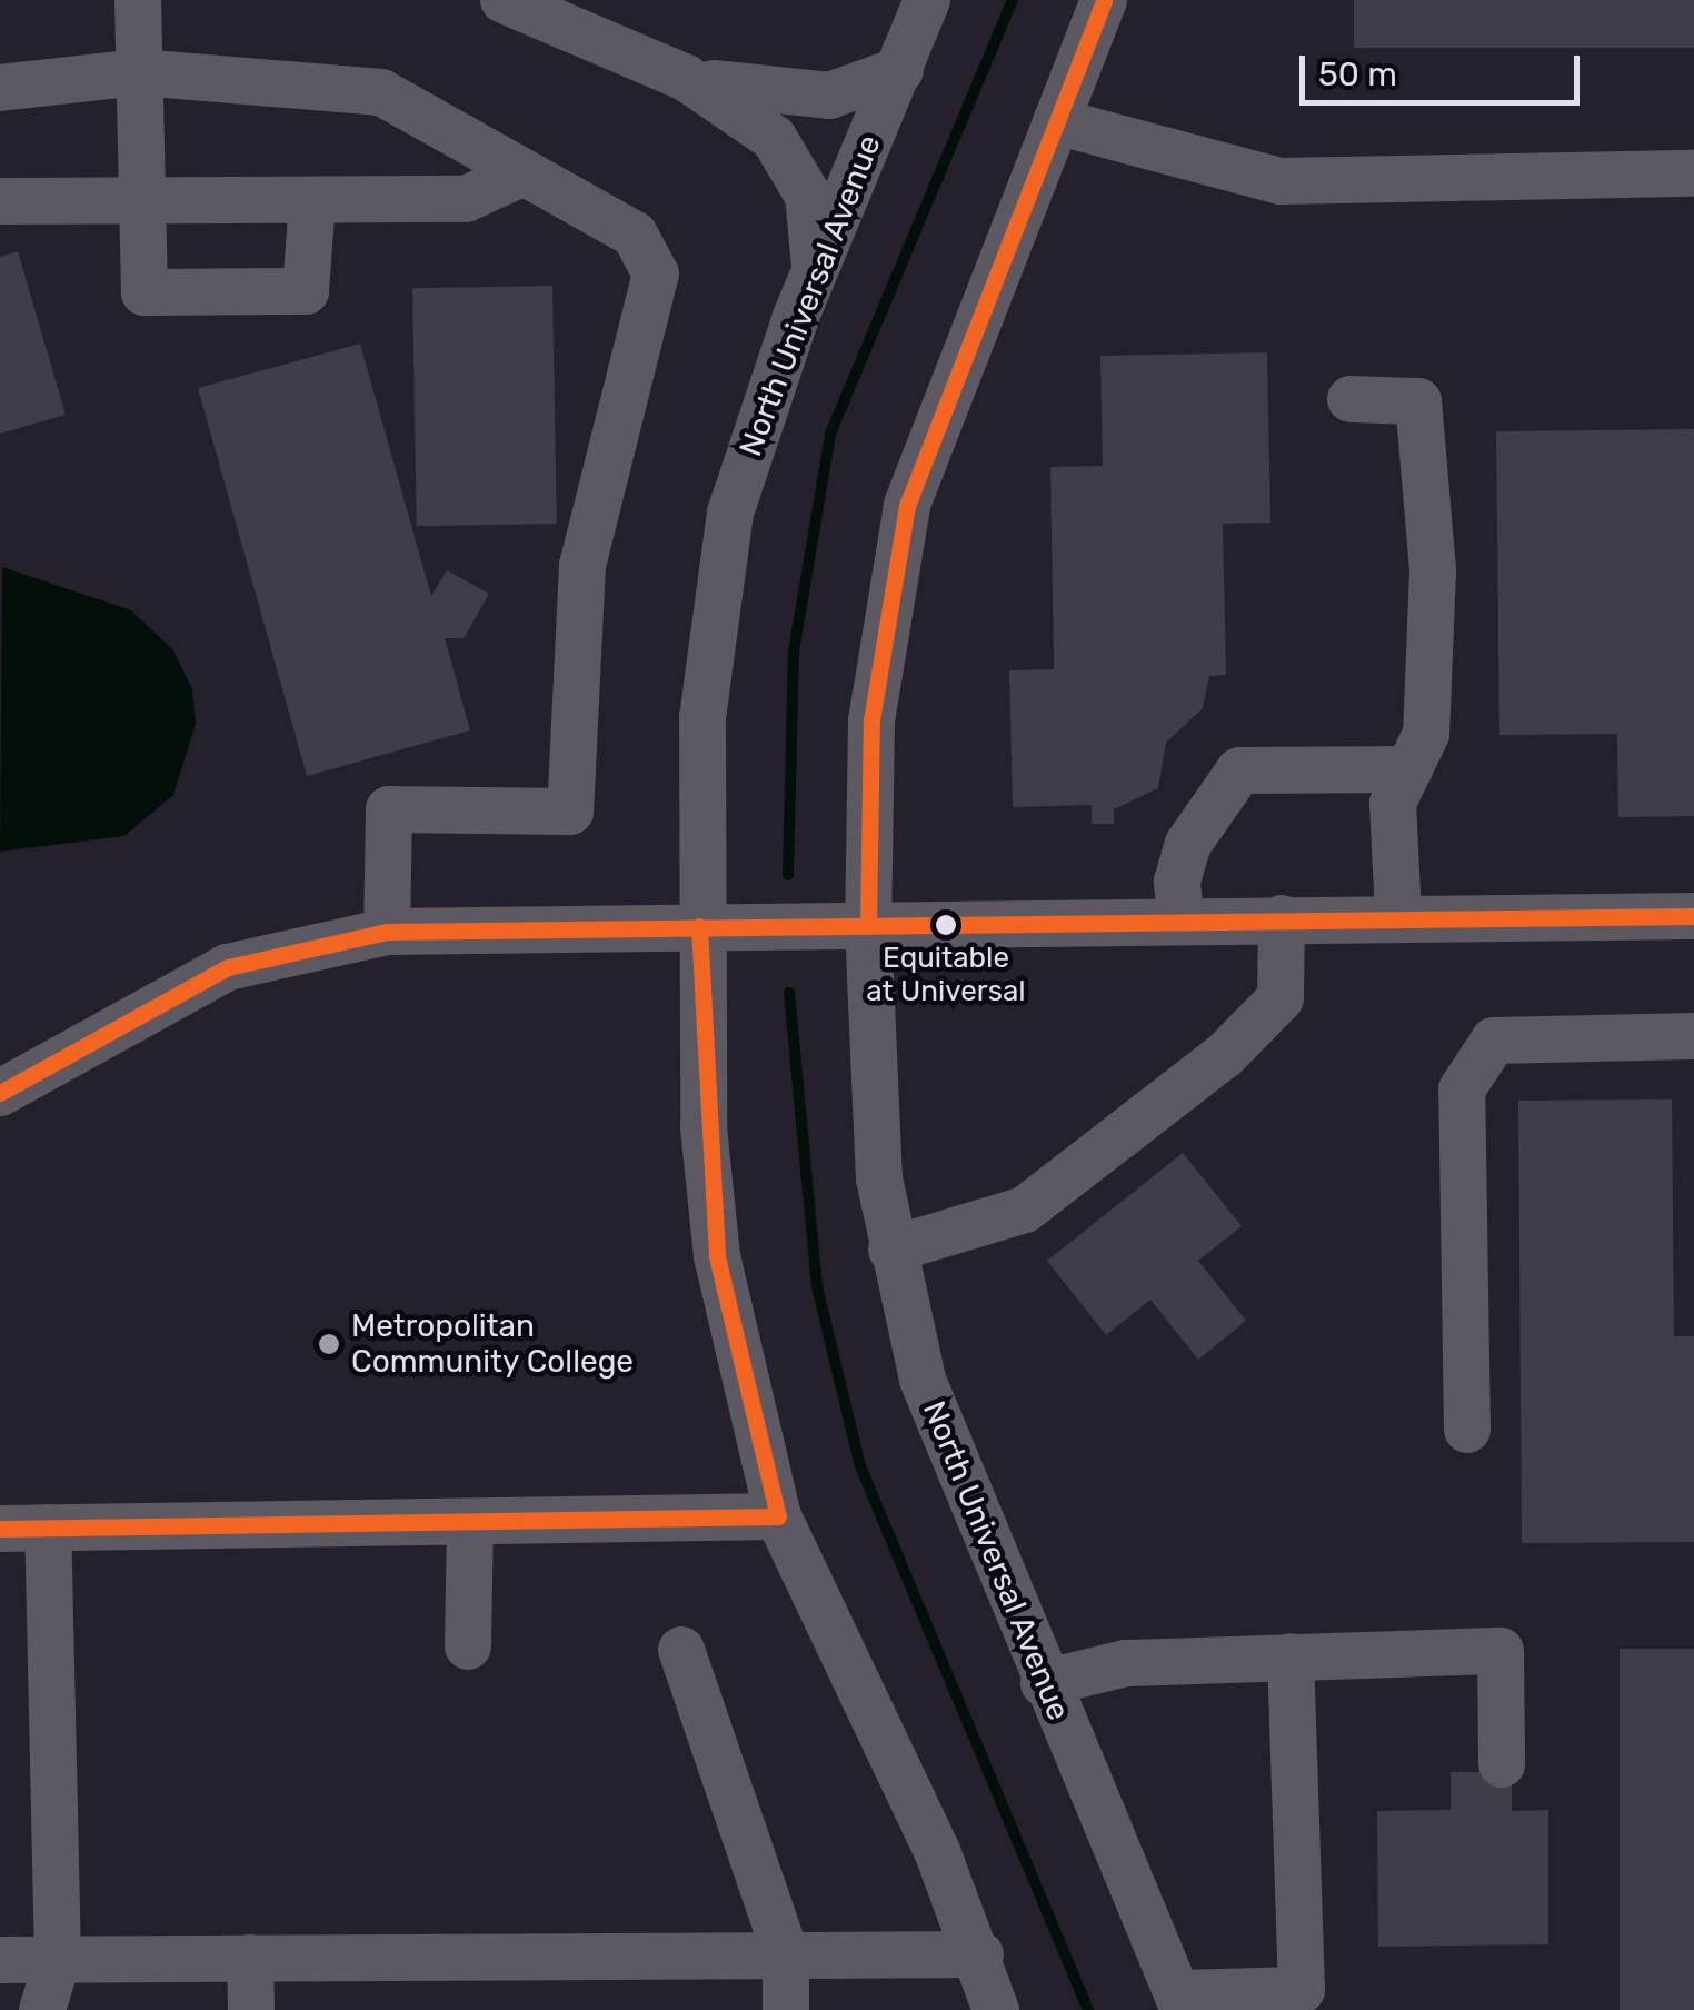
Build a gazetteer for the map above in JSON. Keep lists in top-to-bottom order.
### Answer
{
  "streets": {
    "street": ["North Universal Avenue"]
  },
  "places": ["Equitable at Universal", "Metropolitan Community College"],
  "scale_bar": "50 m"
}
